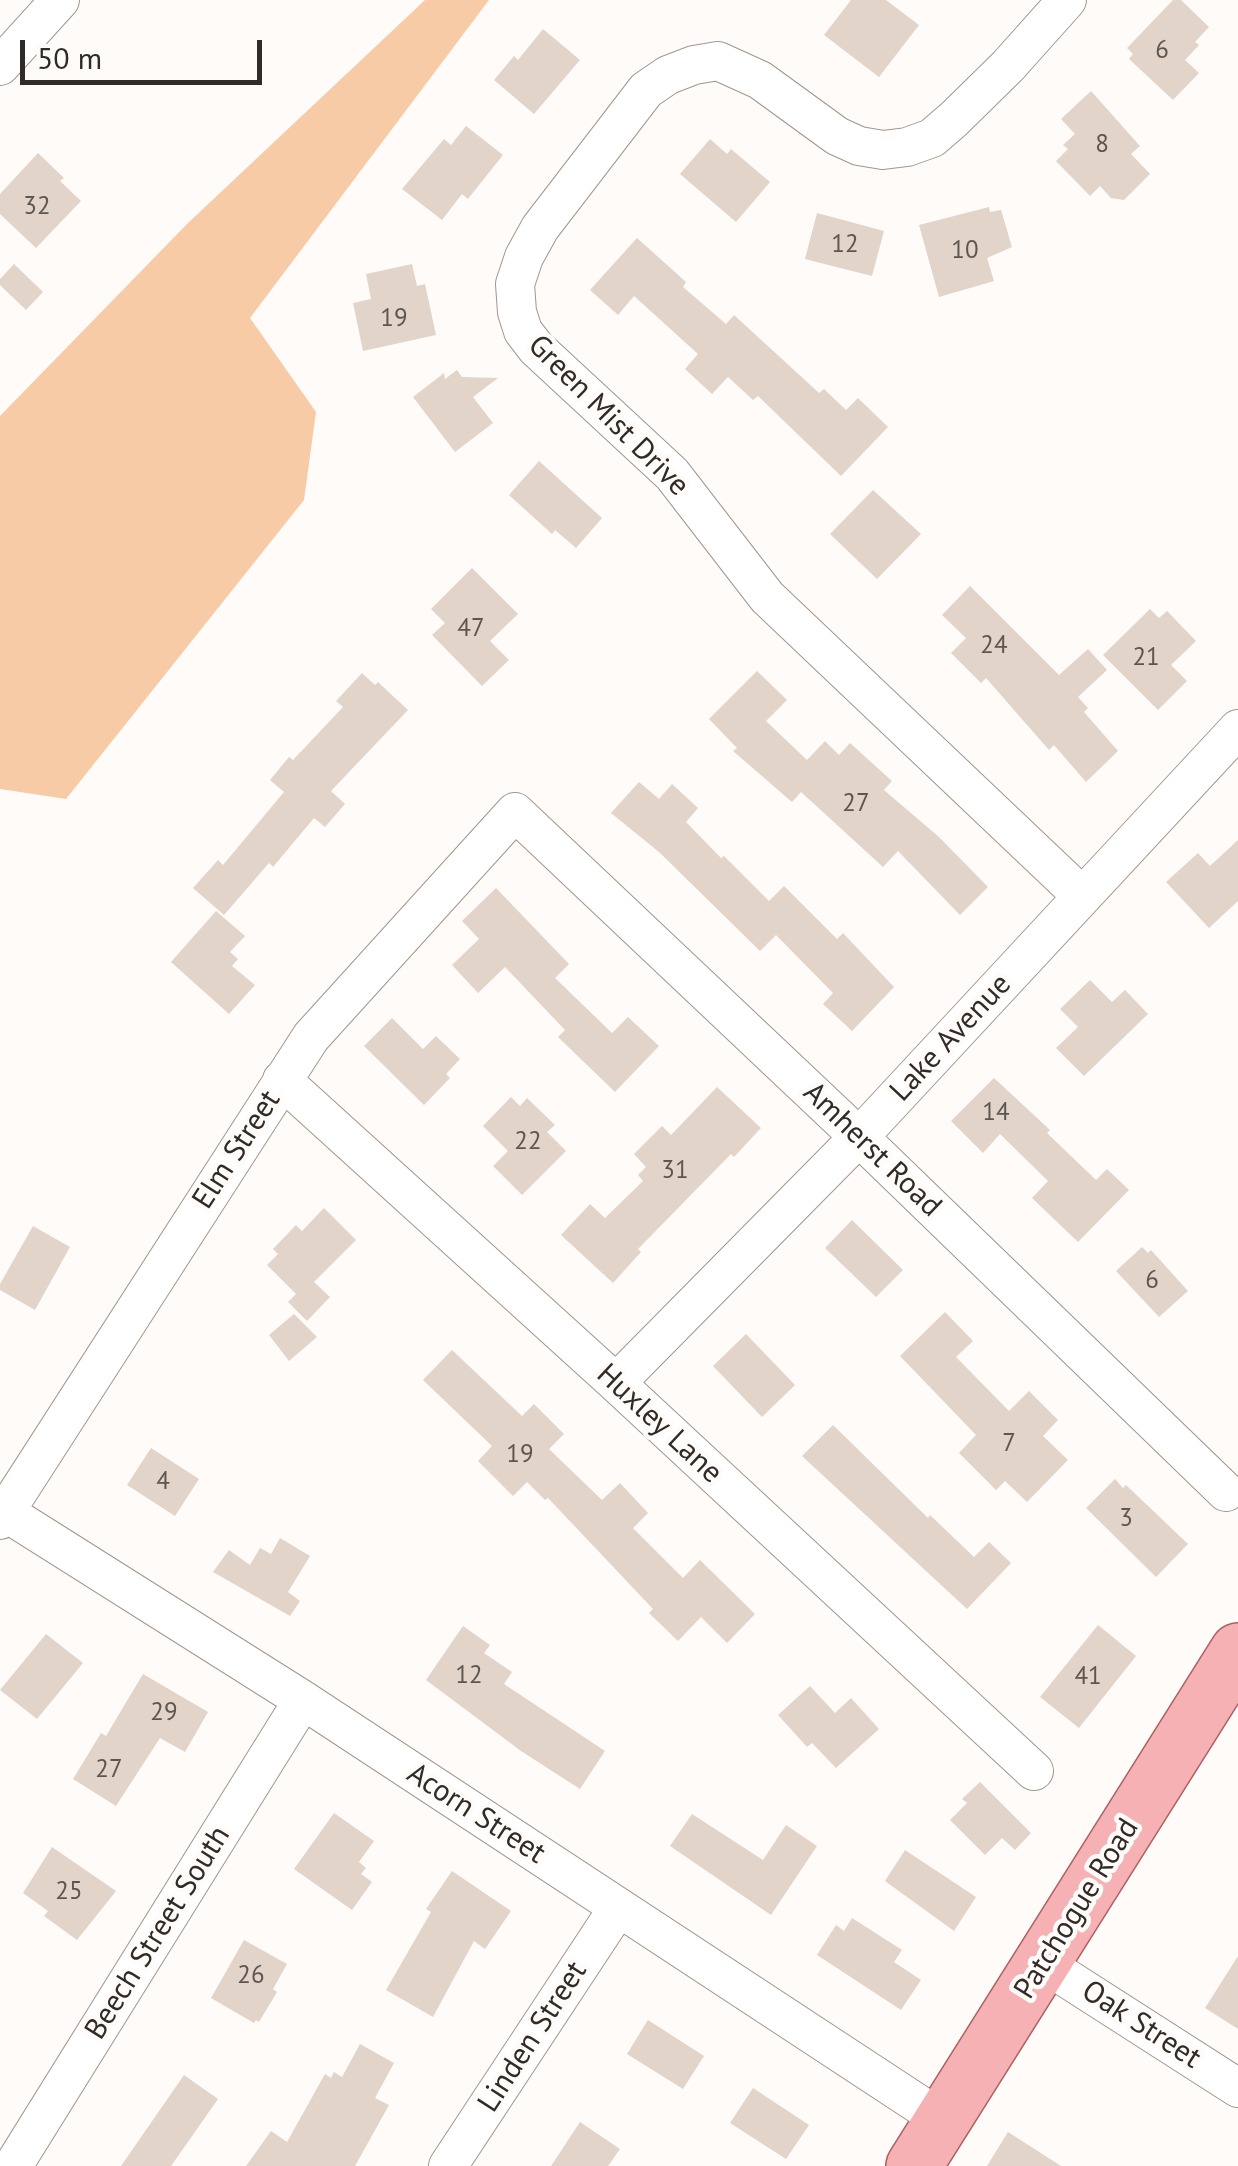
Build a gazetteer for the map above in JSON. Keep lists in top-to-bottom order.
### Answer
{
  "streets": {
    "main road": ["Patchogue Road"],
    "street": [
      "Green Mist Drive",
      "Lake Avenue",
      "Elm Street",
      "Amherst Road",
      "Huxley Lane",
      "Acorn Street",
      "Beech Street South",
      "Oak Street",
      "Linden Street"
    ]
  },
  "crossings": [
    ["Green Mist Drive", "Lake Avenue"],
    ["Lake Avenue", "Amherst Road"],
    ["Lake Avenue", "Huxley Lane"],
    ["Elm Street", "Amherst Road"],
    ["Elm Street", "Huxley Lane"],
    ["Elm Street", "Acorn Street"],
    ["Acorn Street", "Patchogue Road"],
    ["Acorn Street", "Beech Street South"],
    ["Acorn Street", "Linden Street"],
    ["Patchogue Road", "Oak Street"]
  ],
  "house_numbers": [
    "6",
    "8",
    "32",
    "12",
    "10",
    "19",
    "47",
    "24",
    "21",
    "27",
    "14",
    "22",
    "31",
    "6",
    "7",
    "19",
    "4",
    "3",
    "12",
    "41",
    "29",
    "27",
    "25",
    "26"
  ],
  "scale_bar": "50 m"
}
